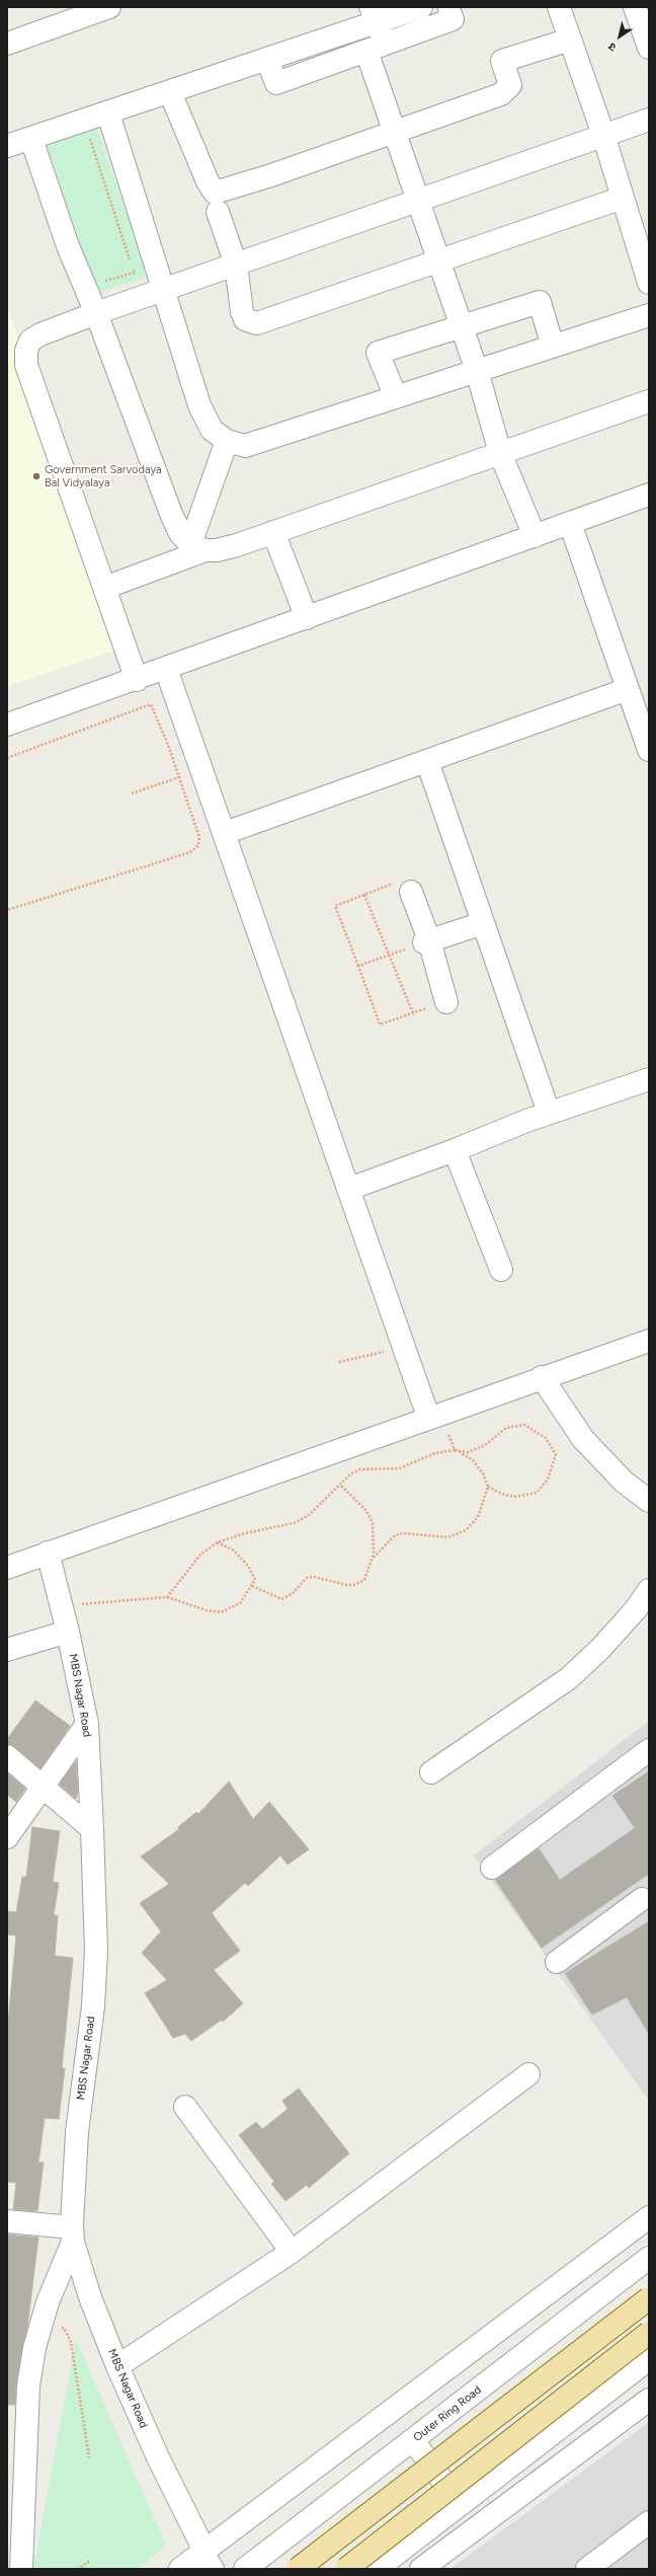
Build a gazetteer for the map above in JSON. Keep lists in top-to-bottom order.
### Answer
{
  "streets": {
    "street": ["MBS Nagar Road", "Outer Ring Road"]
  },
  "places": ["Government Sarvodaya Bal Vidyalaya"],
  "north": "bottom left"
}
